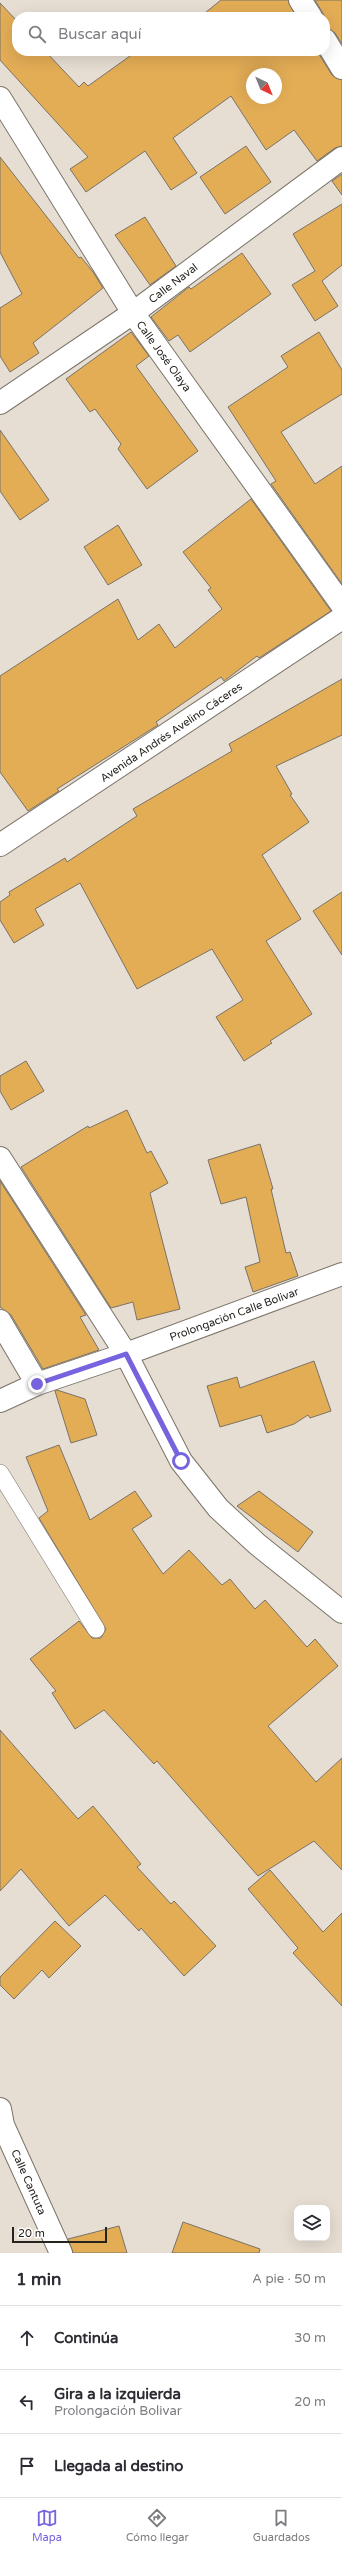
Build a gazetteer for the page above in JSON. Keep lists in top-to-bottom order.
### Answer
{
  "streets": {
    "street": [
      "Calle Naval",
      "Calle José Olaya",
      "Avenida Andrés Avelino Cáceres",
      "Prolongación Calle Bolivar",
      "Calle Cantuta"
    ]
  },
  "crossings": [
    ["Calle Naval", "Calle José Olaya"]
  ],
  "scale_bar": "20 m",
  "north": "bottom right",
  "page": {
    "search": "Buscar aquí",
    "scale": "20 m",
    "heading": ["1 min", "A pie · 50 m"],
    "list": [
      ["Continúa", "30 m"],
      ["Gira a la izquierda", "Prolongación Bolivar", "20 m"],
      "Llegada al destino"
    ],
    "nav": ["Mapa", "Cómo llegar", "Guardados"]
  }
}
